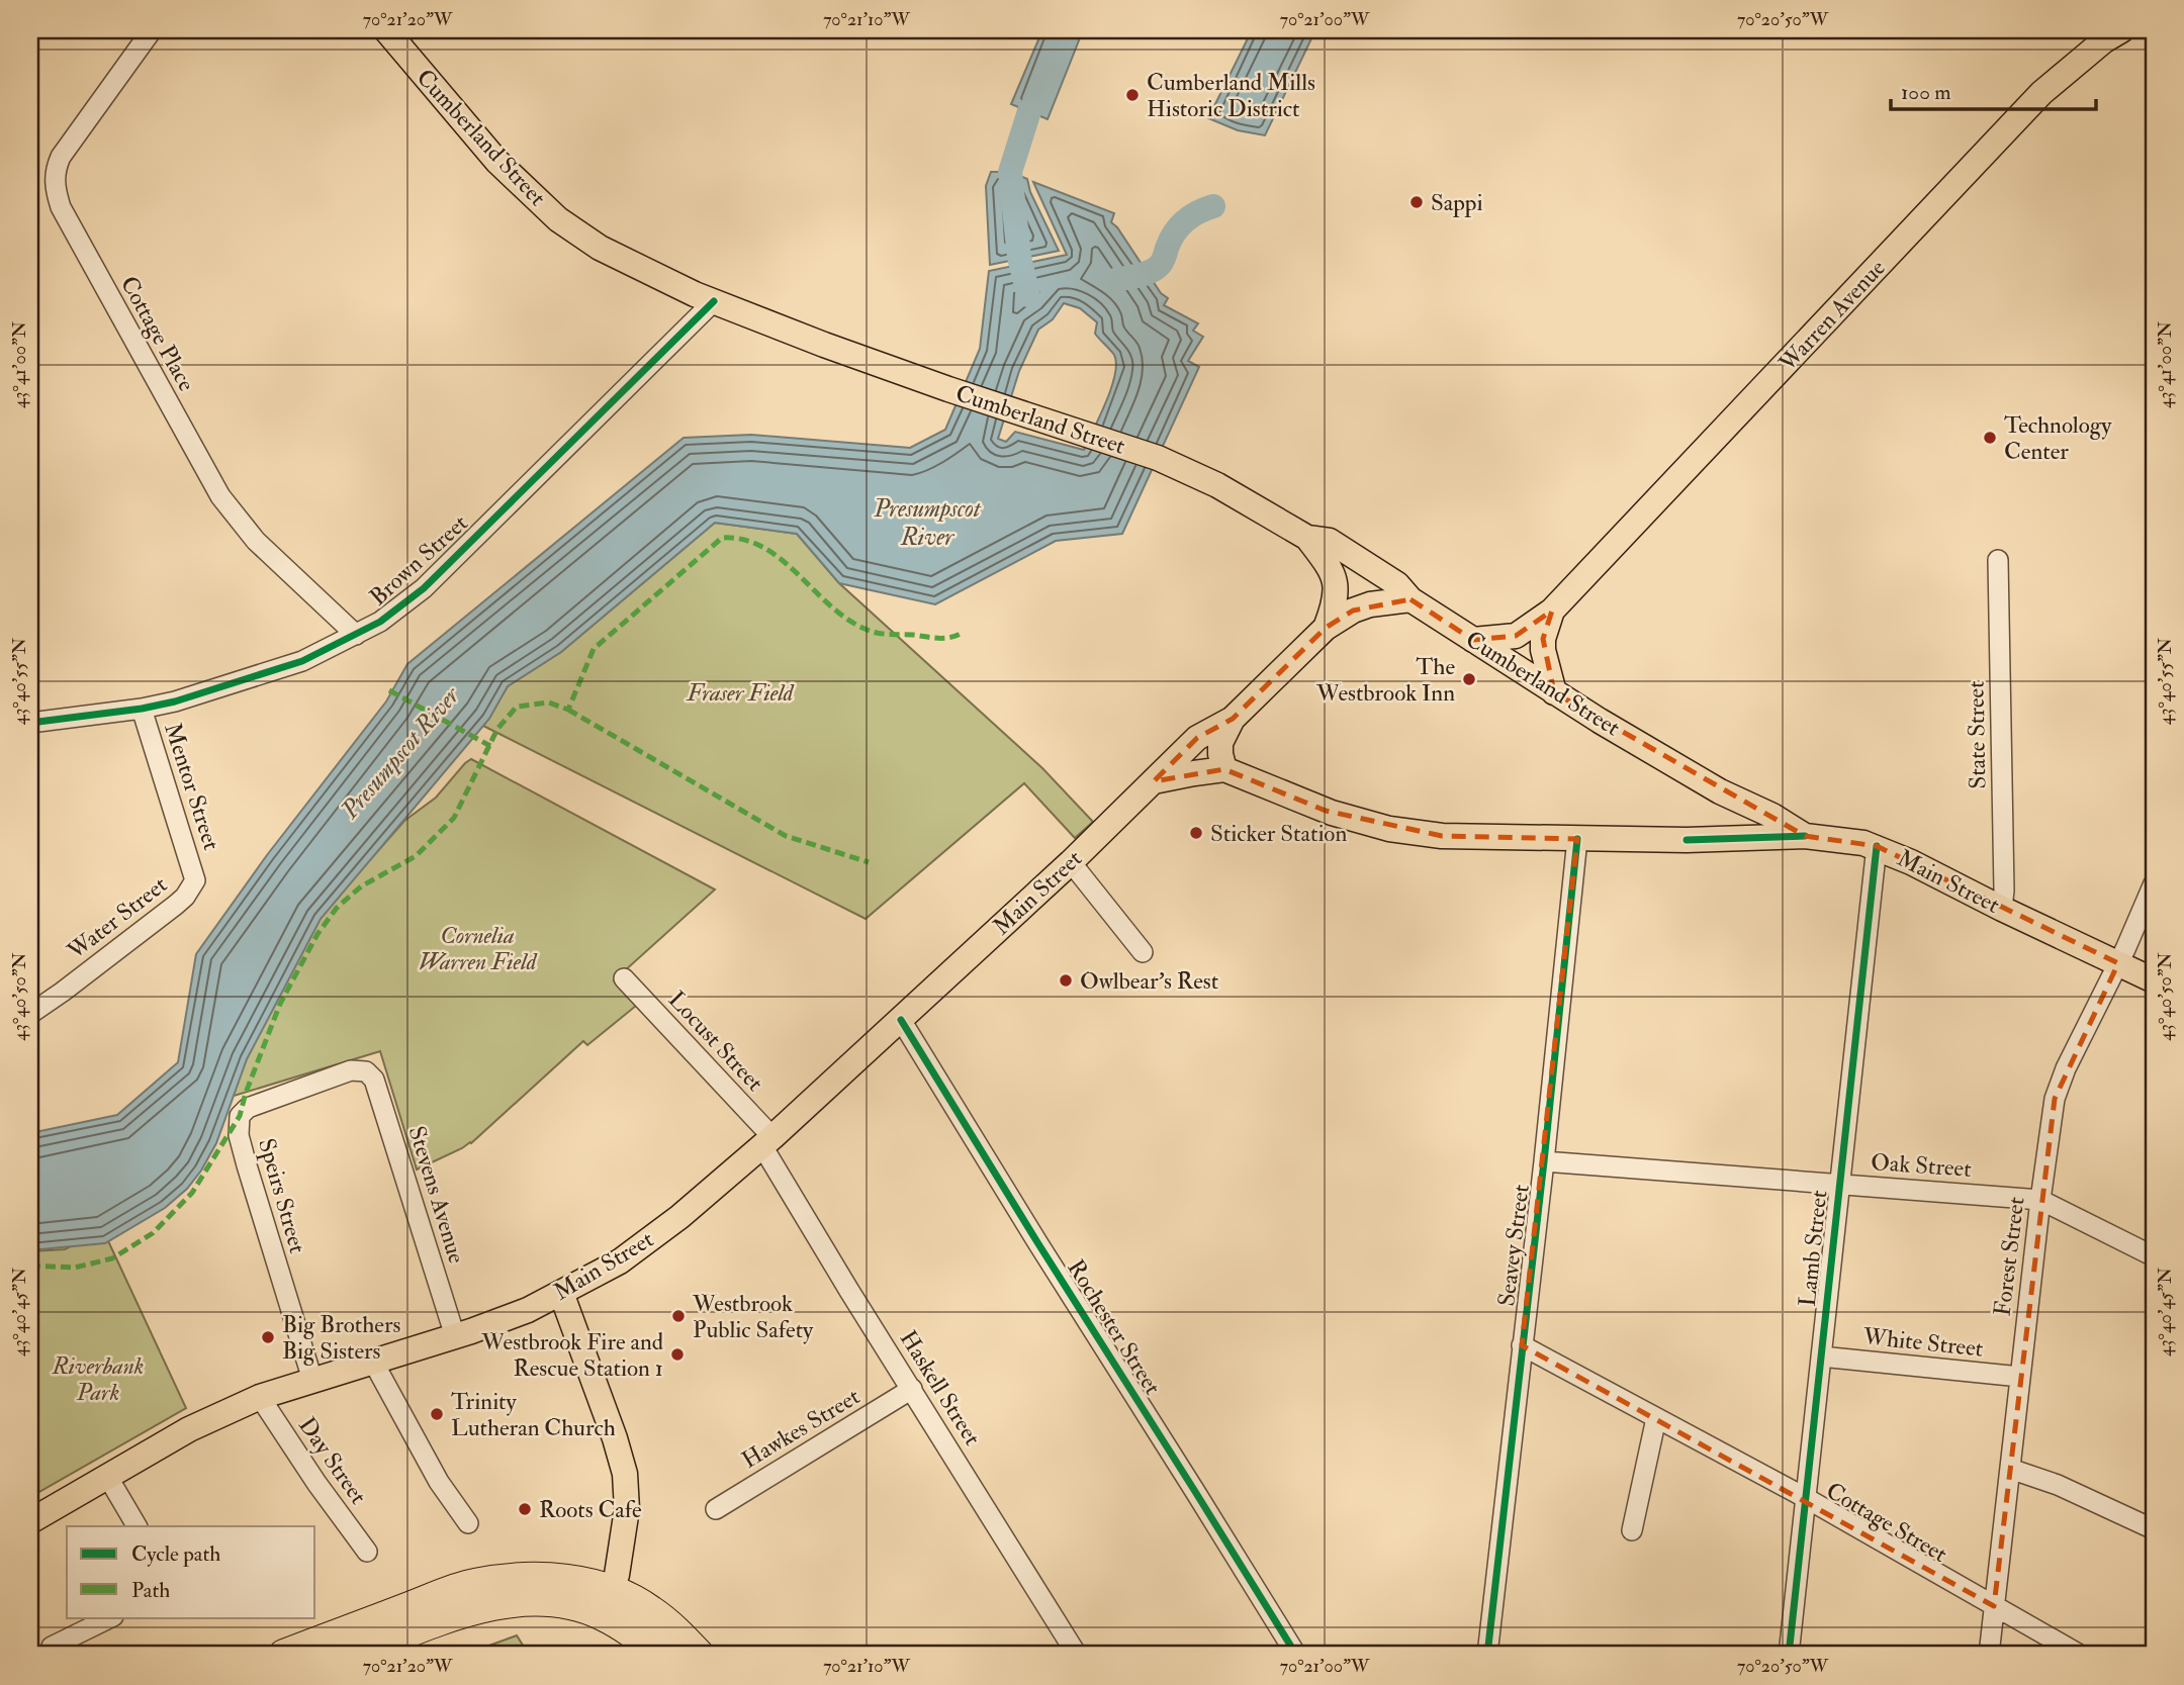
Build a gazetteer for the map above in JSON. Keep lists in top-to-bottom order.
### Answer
{
  "streets": {
    "main road": ["Cumberland Street", "Warren Avenue", "Main Street"],
    "street": [
      "Cottage Place",
      "Brown Street",
      "State Street",
      "Mentor Street",
      "Water Street",
      "Locust Street",
      "Oak Street",
      "Stevens Avenue",
      "Speirs Street",
      "Seavey Street",
      "Lamb Street",
      "Forest Street",
      "Rochester Street",
      "White Street",
      "Haskell Street",
      "Hawkes Street",
      "Day Street",
      "Cottage Street"
    ]
  },
  "crossings": [
    ["Cumberland Street", "Warren Avenue"],
    ["Cumberland Street", "Brown Street"],
    ["Cumberland Street", "Main Street"],
    ["Cottage Place", "Brown Street"],
    ["Brown Street", "Mentor Street"],
    ["State Street", "Main Street"],
    ["Mentor Street", "Water Street"],
    ["Main Street", "Locust Street"],
    ["Main Street", "Stevens Avenue"],
    ["Main Street", "Speirs Street"],
    ["Main Street", "Seavey Street"],
    ["Main Street", "Lamb Street"],
    ["Main Street", "Forest Street"],
    ["Main Street", "Rochester Street"],
    ["Main Street", "Haskell Street"],
    ["Main Street", "Day Street"],
    ["Locust Street", "Haskell Street"],
    ["Oak Street", "Seavey Street"],
    ["Oak Street", "Lamb Street"],
    ["Oak Street", "Forest Street"],
    ["Stevens Avenue", "Speirs Street"],
    ["Seavey Street", "Cottage Street"],
    ["Lamb Street", "White Street"],
    ["Lamb Street", "Cottage Street"],
    ["Forest Street", "White Street"],
    ["Forest Street", "Cottage Street"],
    ["Haskell Street", "Hawkes Street"]
  ],
  "water": ["Presumpscot River"],
  "parks": ["Fraser Field", "Cornelia Warren Field", "Riverbank Park"],
  "places": [
    "Cumberland Mills Historic District",
    "Sappi",
    "Technology Center",
    "The Westbrook Inn",
    "Sticker Station",
    "Owlbear's Rest",
    "Westbrook Public Safety",
    "Big Brothers Big Sisters",
    "Westbrook Fire and Rescue Station 1",
    "Trinity Lutheran Church",
    "Roots Cafe"
  ],
  "legend": ["Cycle path", "Path"],
  "scale_bar": "100 m",
  "coordinates": [
    "70°21'20\"W",
    "70°21'10\"W",
    "70°21'00\"W",
    "70°20'50\"W",
    "43°41'00\"N",
    "43°40'55\"N",
    "43°40'50\"N",
    "43°40'45\"N"
  ]
}
